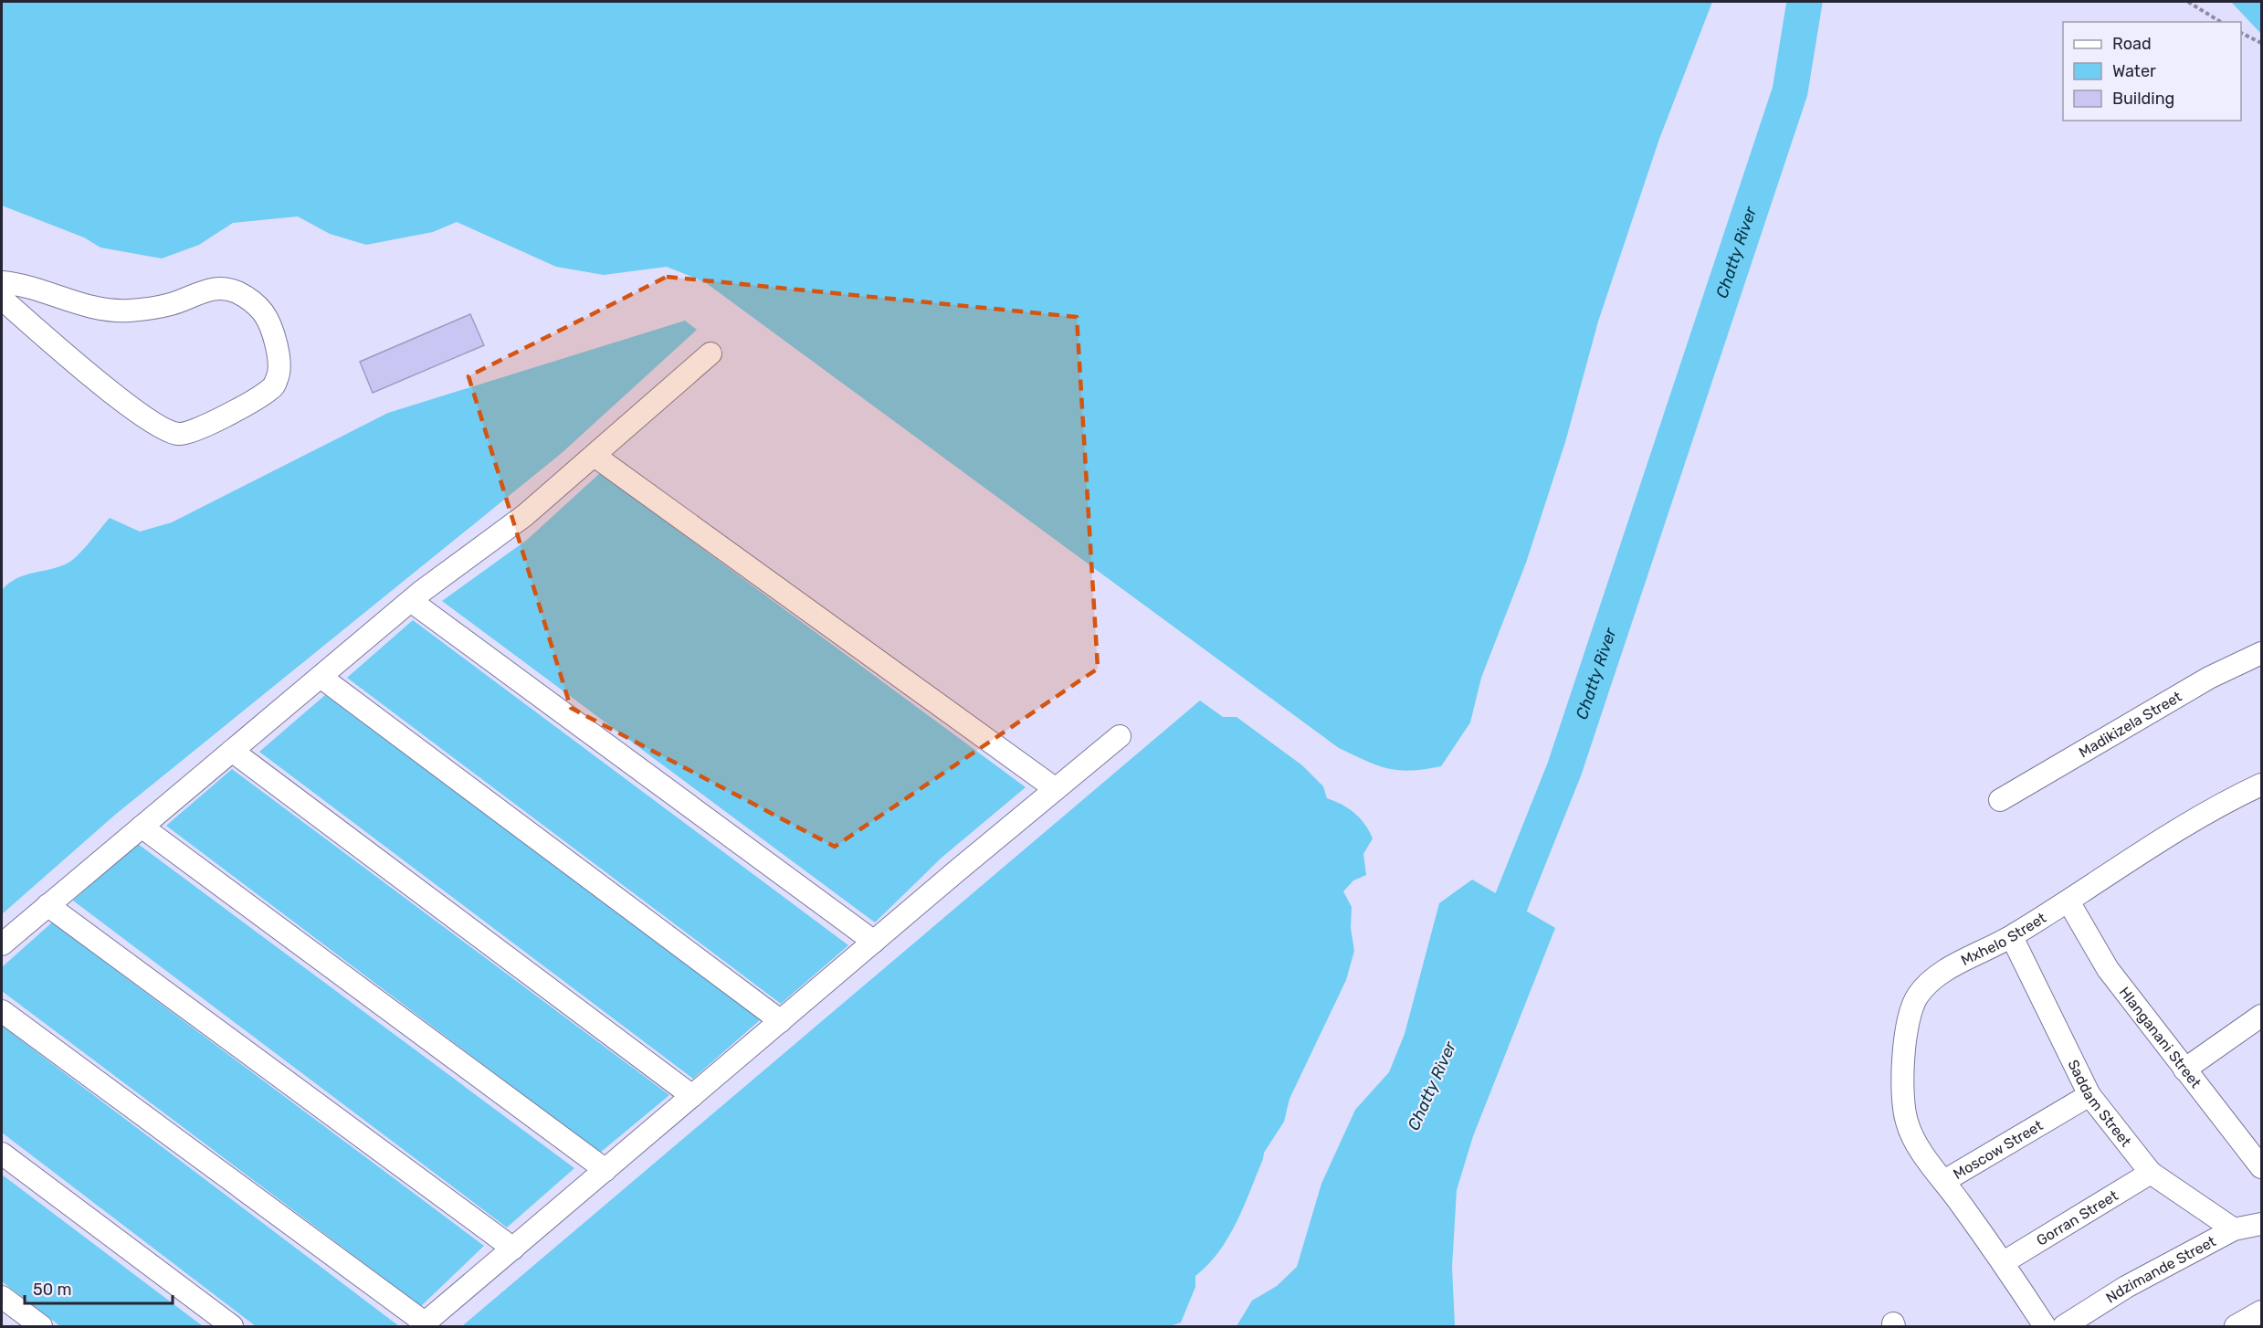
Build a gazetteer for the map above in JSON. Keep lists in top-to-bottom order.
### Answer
{
  "streets": {
    "street": [
      "Madikizela Street",
      "Mxhelo Street",
      "Hlanganani Street",
      "Saddam Street",
      "Moscow Street",
      "Gorran Street",
      "Ndzimande Street"
    ]
  },
  "crossings": [
    ["Mxhelo Street", "Hlanganani Street"],
    ["Mxhelo Street", "Saddam Street"],
    ["Mxhelo Street", "Moscow Street"],
    ["Saddam Street", "Moscow Street"],
    ["Saddam Street", "Gorran Street"],
    ["Saddam Street", "Ndzimande Street"],
    ["Moscow Street", "Gorran Street"]
  ],
  "water": ["Chatty River"],
  "legend": ["Road", "Water", "Building"],
  "scale_bar": "50 m"
}
